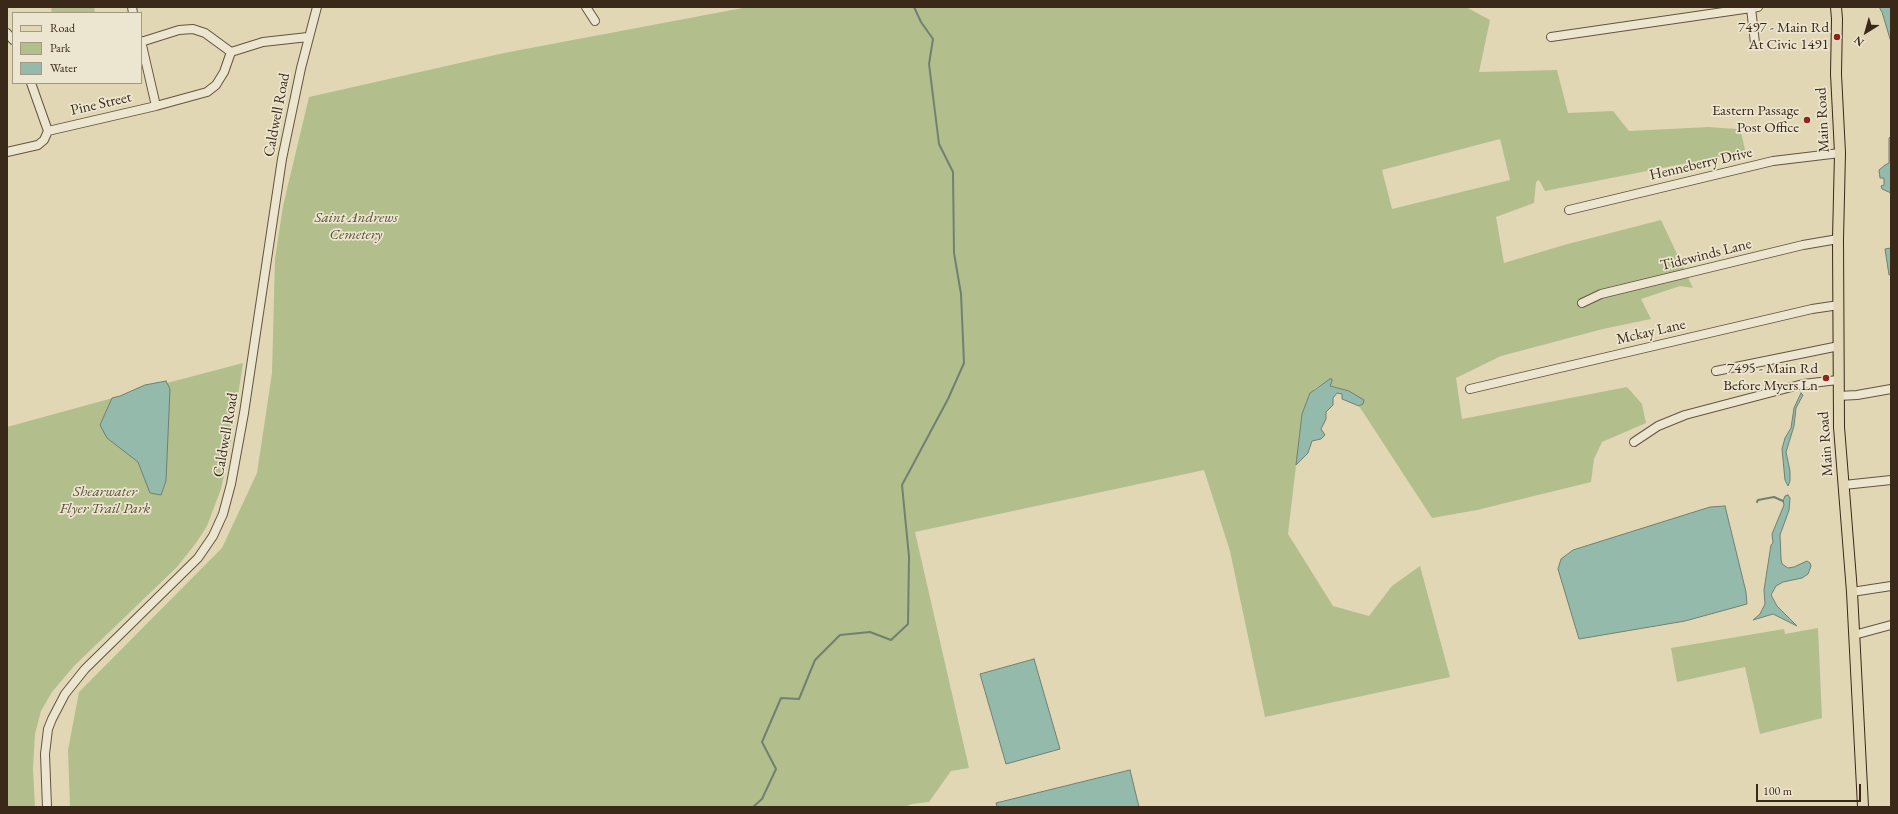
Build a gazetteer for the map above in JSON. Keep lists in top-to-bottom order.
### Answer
{
  "streets": {
    "main road": ["Main Road"],
    "street": [
      "Pine Street",
      "Caldwell Road",
      "Henneberry Drive",
      "Tidewinds Lane",
      "Mckay Lane"
    ]
  },
  "crossings": [
    ["Main Road", "Henneberry Drive"],
    ["Main Road", "Tidewinds Lane"],
    ["Main Road", "Mckay Lane"]
  ],
  "parks": ["Saint Andrews Cemetery", "Shearwater Flyer Trail Park"],
  "places": ["7497 - Main Rd At Civic 1491", "Eastern Passage Post Office", "7495 - Main Rd Before Myers Ln"],
  "legend": ["Road", "Park", "Water"],
  "scale_bar": "100 m",
  "north": "bottom left"
}
